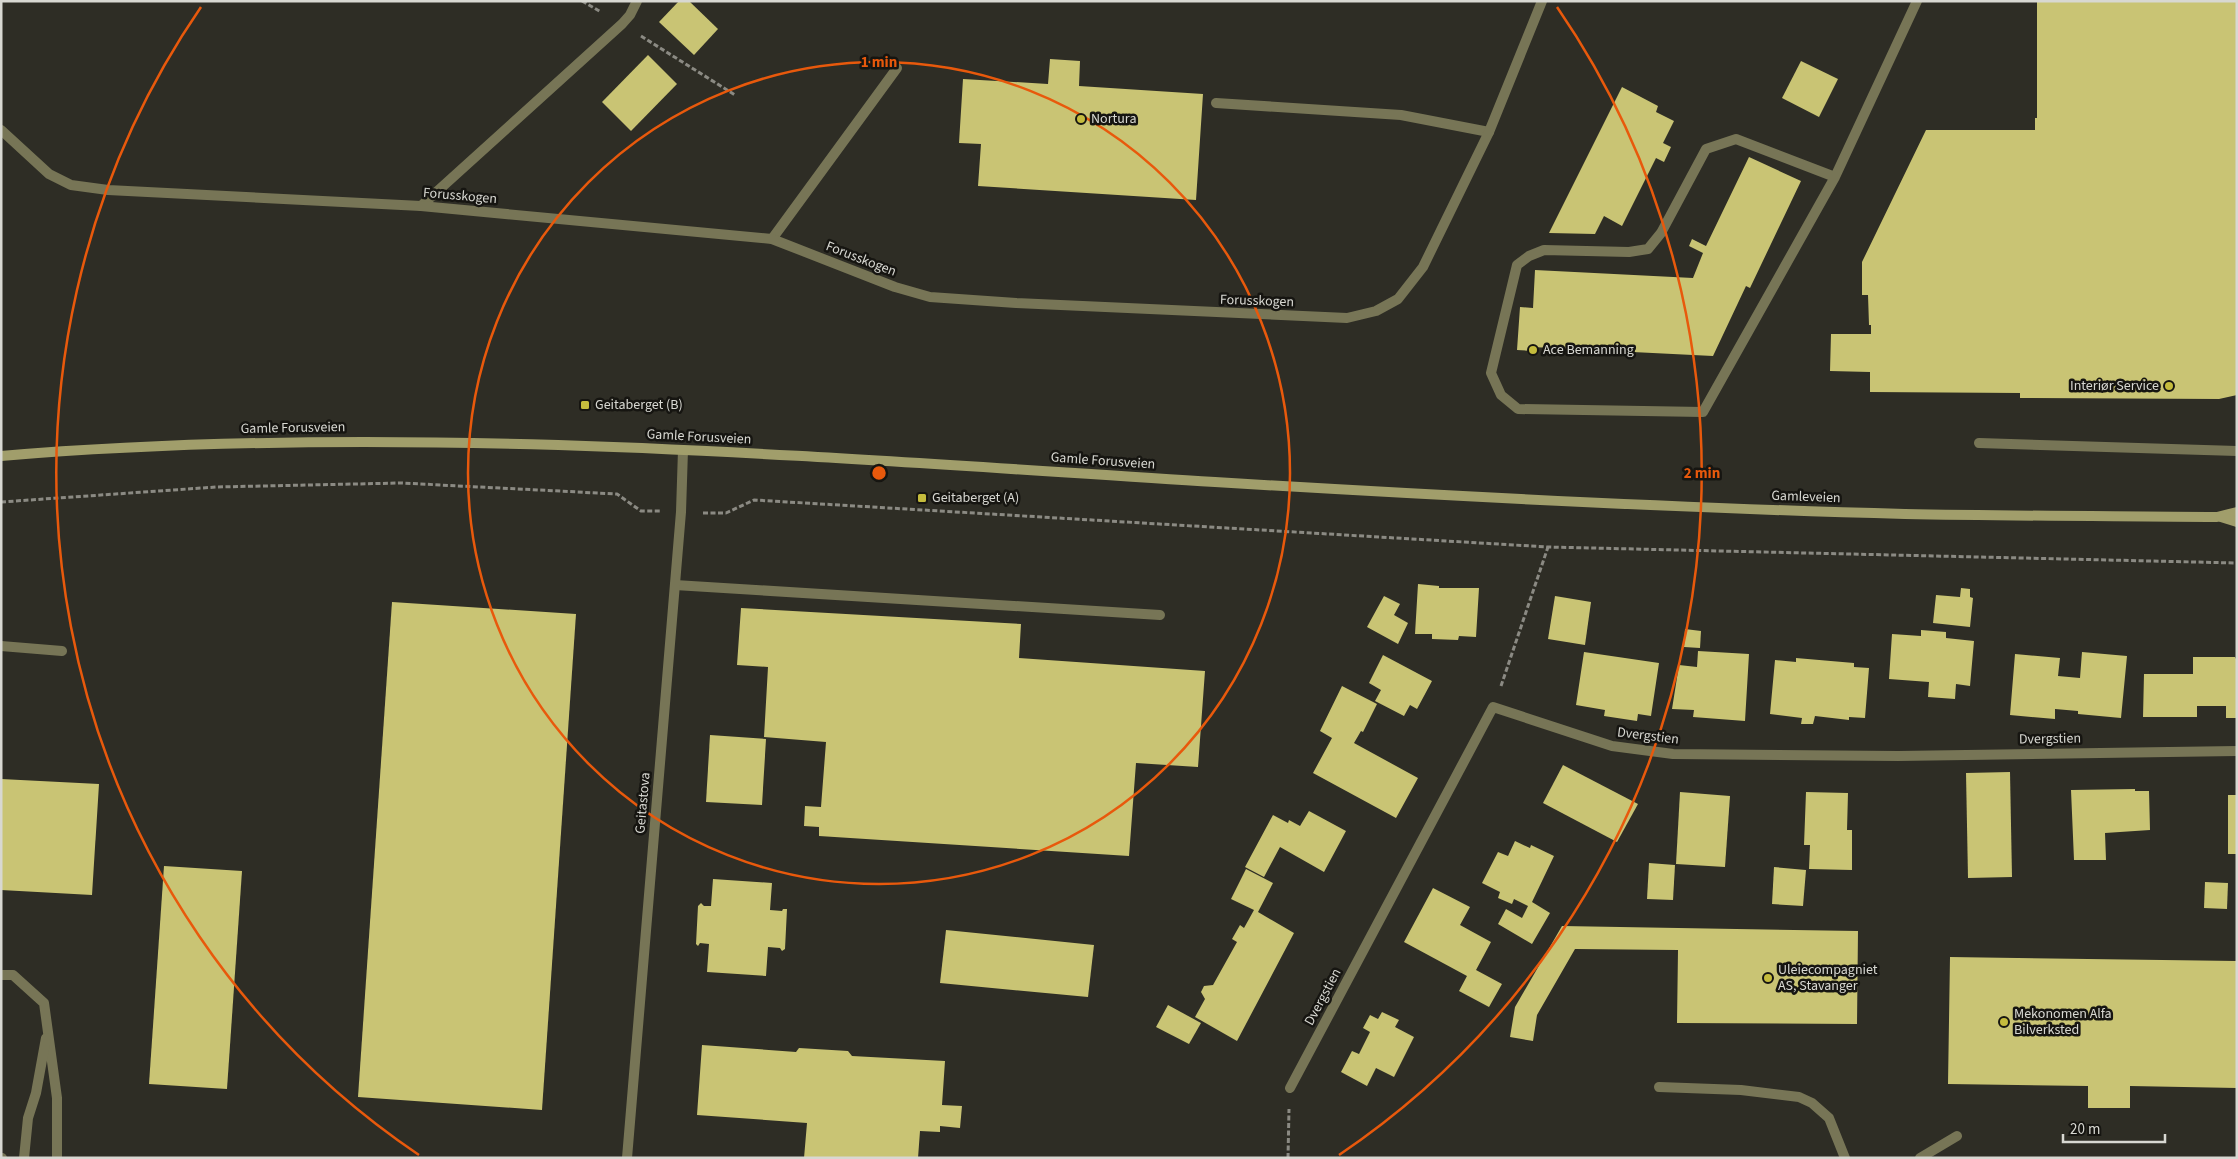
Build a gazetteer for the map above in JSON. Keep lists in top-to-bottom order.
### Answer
{
  "streets": {
    "main road": ["Gamle Forusveien", "Gamleveien"],
    "street": ["Forusskogen", "Dvergstien", "Geitastova"]
  },
  "crossings": [
    ["Gamle Forusveien", "Gamleveien"],
    ["Gamle Forusveien", "Geitastova"]
  ],
  "places": {
    "other": [
      "Nortura",
      "Ace Bemanning",
      "Interiør Service",
      "Uleiecompagniet AS, Stavanger",
      "Mekonomen Alfa Bilverksted"
    ],
    "transit": ["Geitaberget (B)", "Geitaberget (A)"]
  },
  "scale_bar": "20 m",
  "rings": ["1 min", "2 min"]
}
